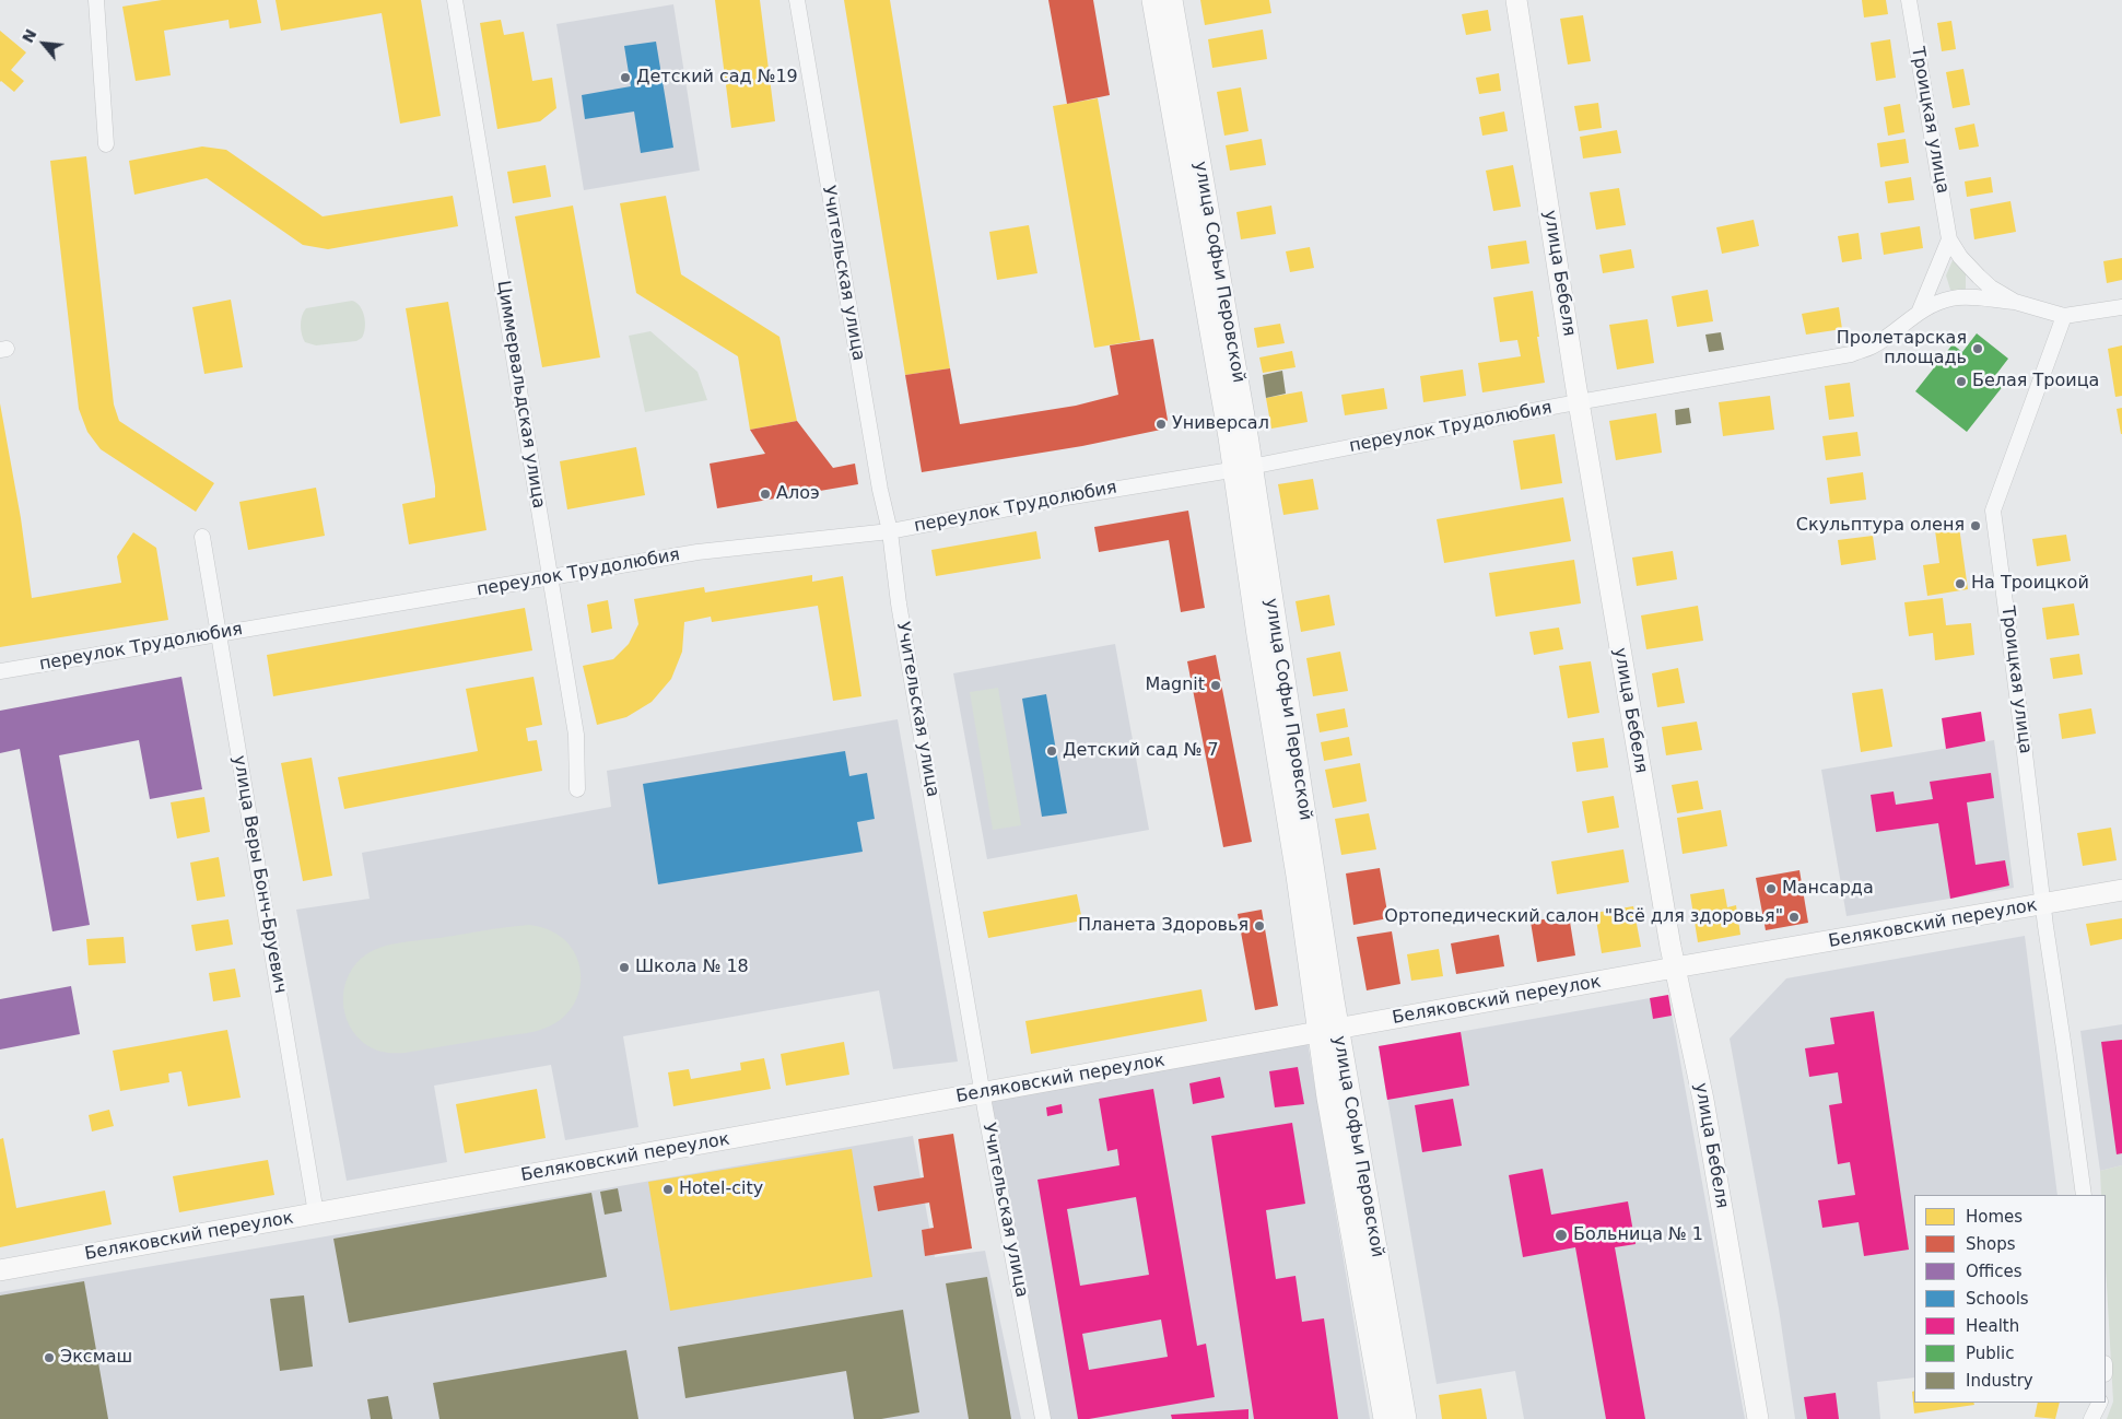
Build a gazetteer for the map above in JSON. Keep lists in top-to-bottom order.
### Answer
{
  "streets": {
    "main road": ["улица Софьи Перовской"],
    "street": [
      "Троицкая улица",
      "Учительская улица",
      "улица Бебеля",
      "Циммервальдская улица",
      "переулок Трудолюбия",
      "улица Веры Бонч-Бруевич",
      "Беляковский переулок"
    ]
  },
  "crossings": [
    ["Троицкая улица", "переулок Трудолюбия"],
    ["Троицкая улица", "Беляковский переулок"],
    ["улица Софьи Перовской", "переулок Трудолюбия"],
    ["улица Софьи Перовской", "Беляковский переулок"],
    ["Учительская улица", "переулок Трудолюбия"],
    ["Учительская улица", "Беляковский переулок"],
    ["улица Бебеля", "переулок Трудолюбия"],
    ["улица Бебеля", "Беляковский переулок"],
    ["Циммервальдская улица", "переулок Трудолюбия"],
    ["переулок Трудолюбия", "улица Веры Бонч-Бруевич"],
    ["улица Веры Бонч-Бруевич", "Беляковский переулок"]
  ],
  "places": [
    "Детский сад №19",
    "Пролетарская площадь",
    "Белая Троица",
    "Универсал",
    "Алоэ",
    "Скульптура оленя",
    "На Троицкой",
    "Magnit",
    "Детский сад № 7",
    "Мансарда",
    "Ортопедический салон \"Всё для здоровья\"",
    "Планета Здоровья",
    "Школа № 18",
    "Hotel-city",
    "Больница № 1",
    "Эксмаш"
  ],
  "legend": [
    "Homes",
    "Shops",
    "Offices",
    "Schools",
    "Health",
    "Public",
    "Industry"
  ],
  "north": "top left"
}
